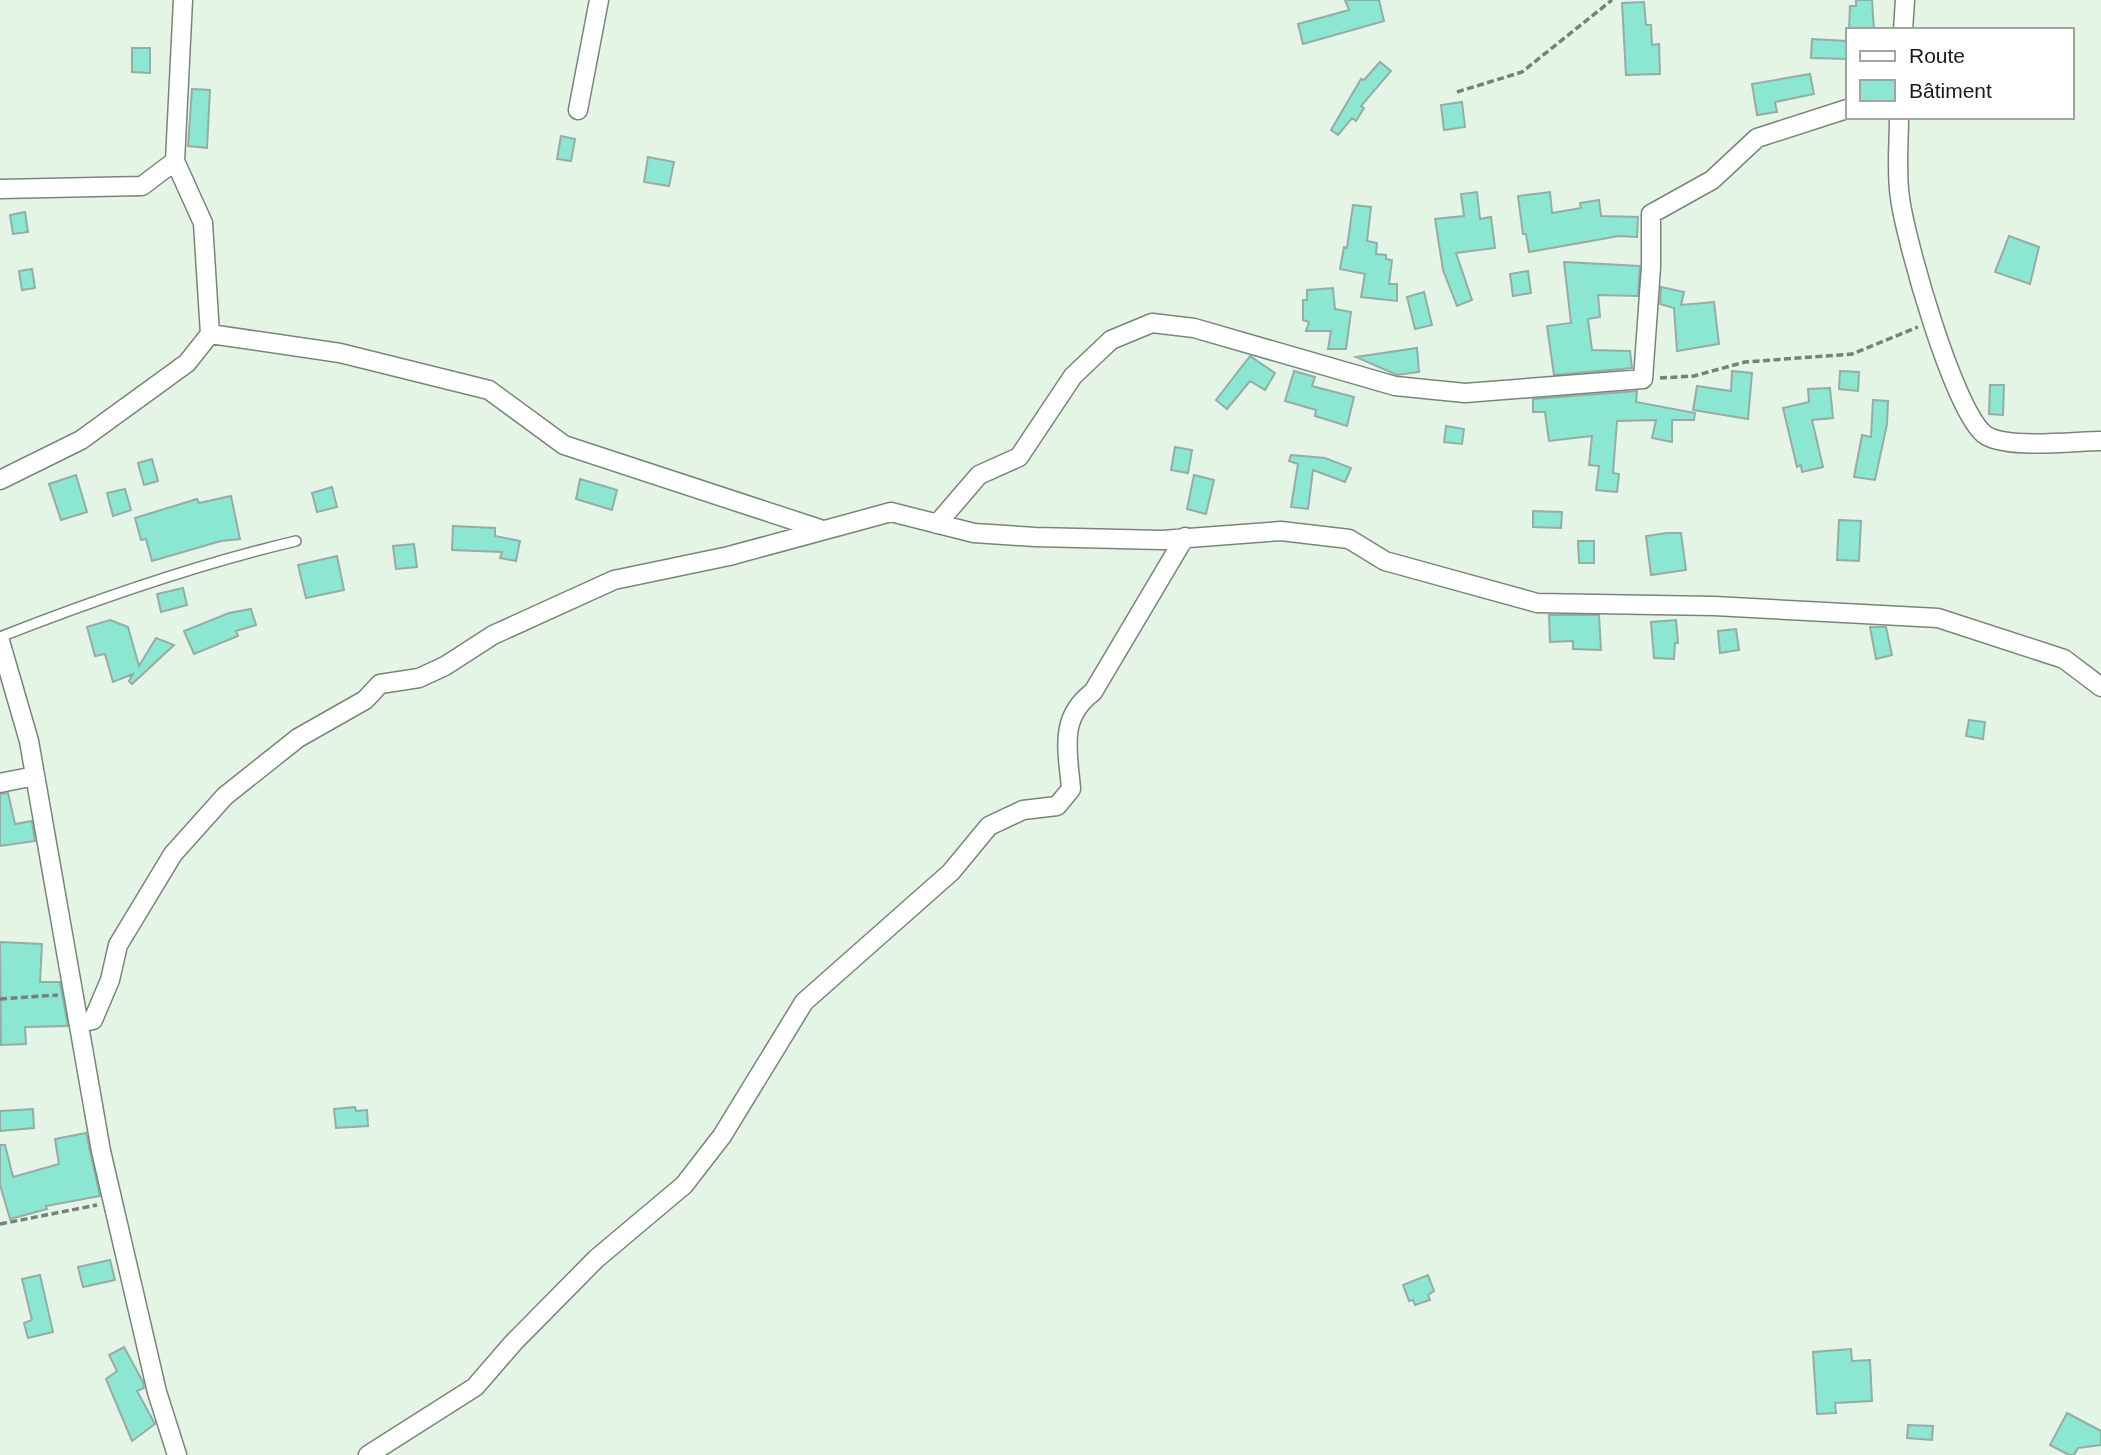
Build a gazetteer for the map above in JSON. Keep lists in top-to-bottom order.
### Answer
{
  "legend": ["Route", "Bâtiment"]
}
